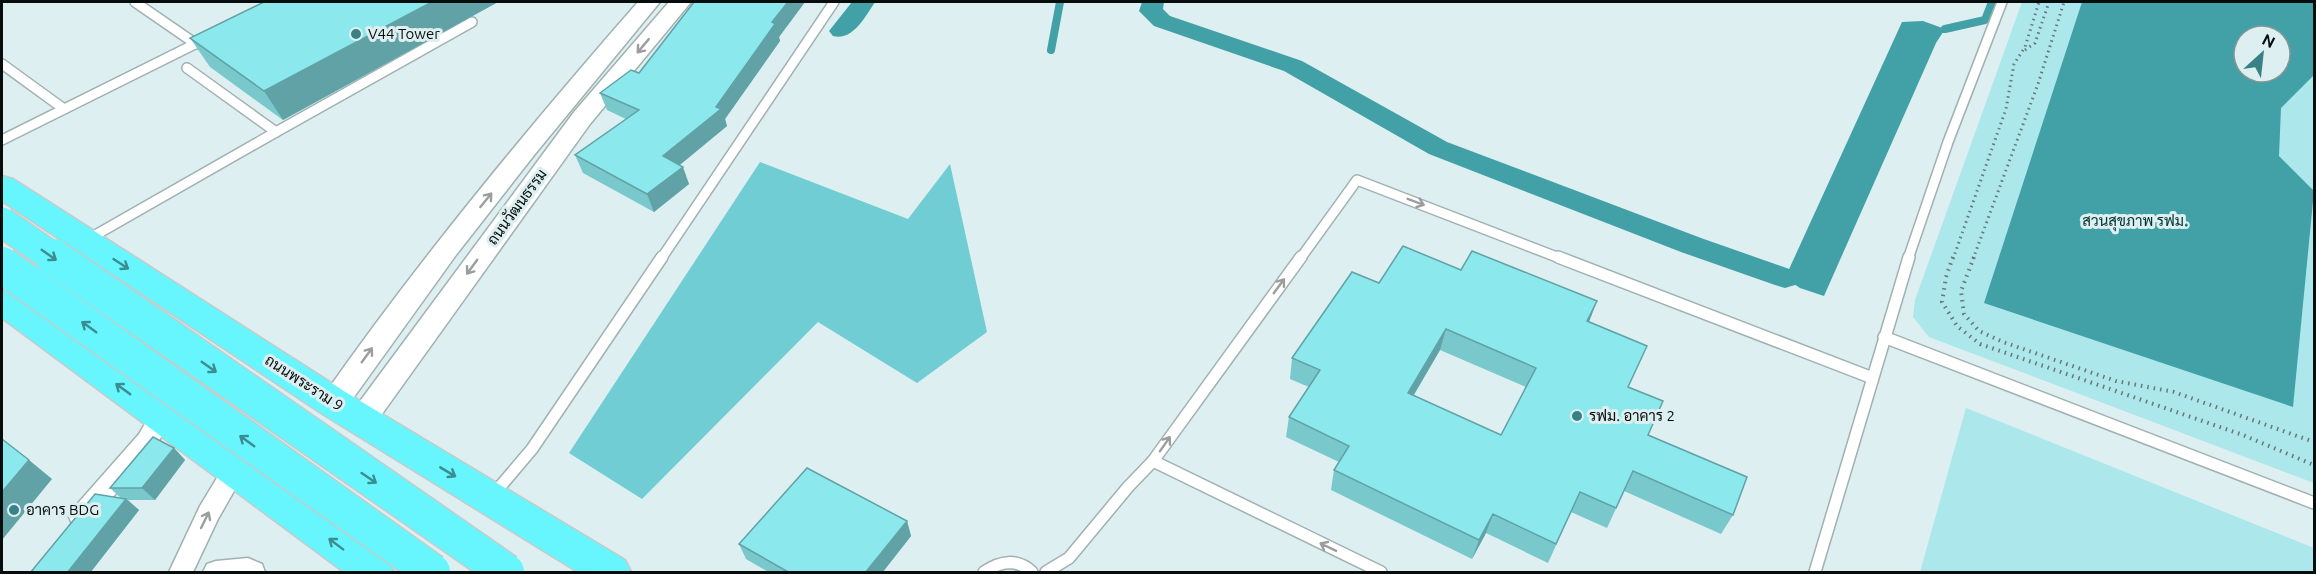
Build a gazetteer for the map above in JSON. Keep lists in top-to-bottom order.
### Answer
{
  "streets": {
    "main road": ["ถนนพระราม 9"],
    "street": ["ถนนวัฒนธรรม"]
  },
  "crossings": [
    ["ถนนวัฒนธรรม", "ถนนพระราม 9"]
  ],
  "parks": ["สวนสุขภาพ รฟม."],
  "places": ["V44 Tower", "รฟม. อาคาร 2", "อาคาร BDG"],
  "north": "top right"
}
